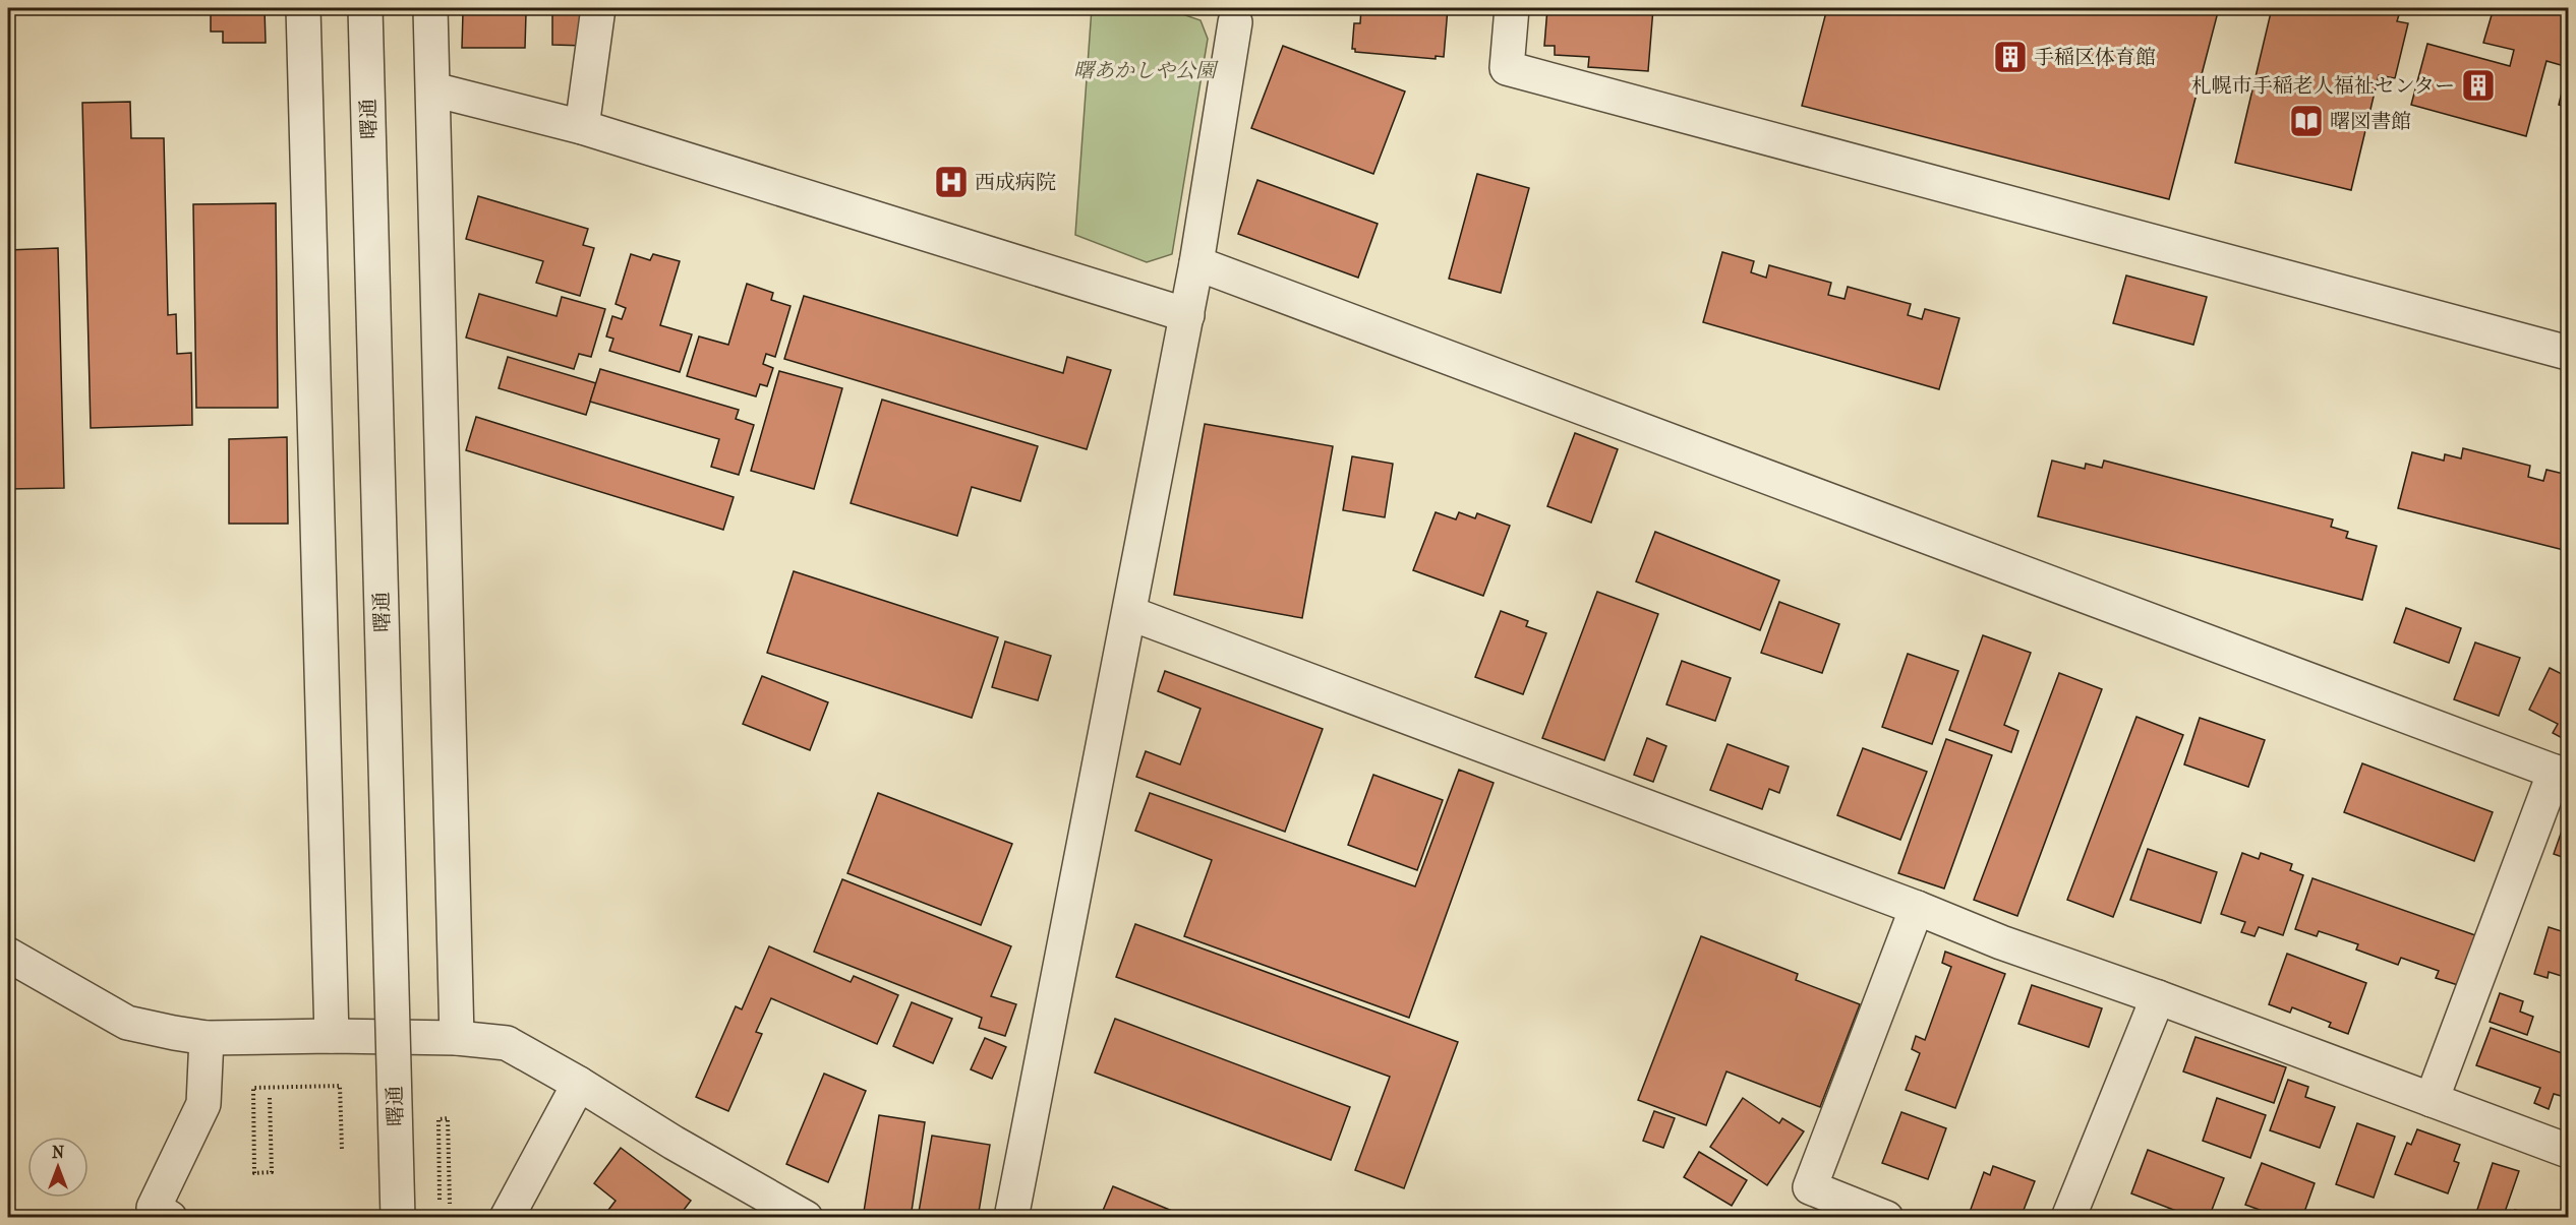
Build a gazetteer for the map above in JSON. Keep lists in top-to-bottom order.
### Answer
{
  "streets": {
    "street": ["曙通"]
  },
  "parks": ["曙あかしや公園"],
  "places": {
    "building": ["手稲区体育館", "札幌市手稲老人福祉センター"],
    "library": ["曙図書館"],
    "hospital": ["西成病院"]
  },
  "north": "top"
}
